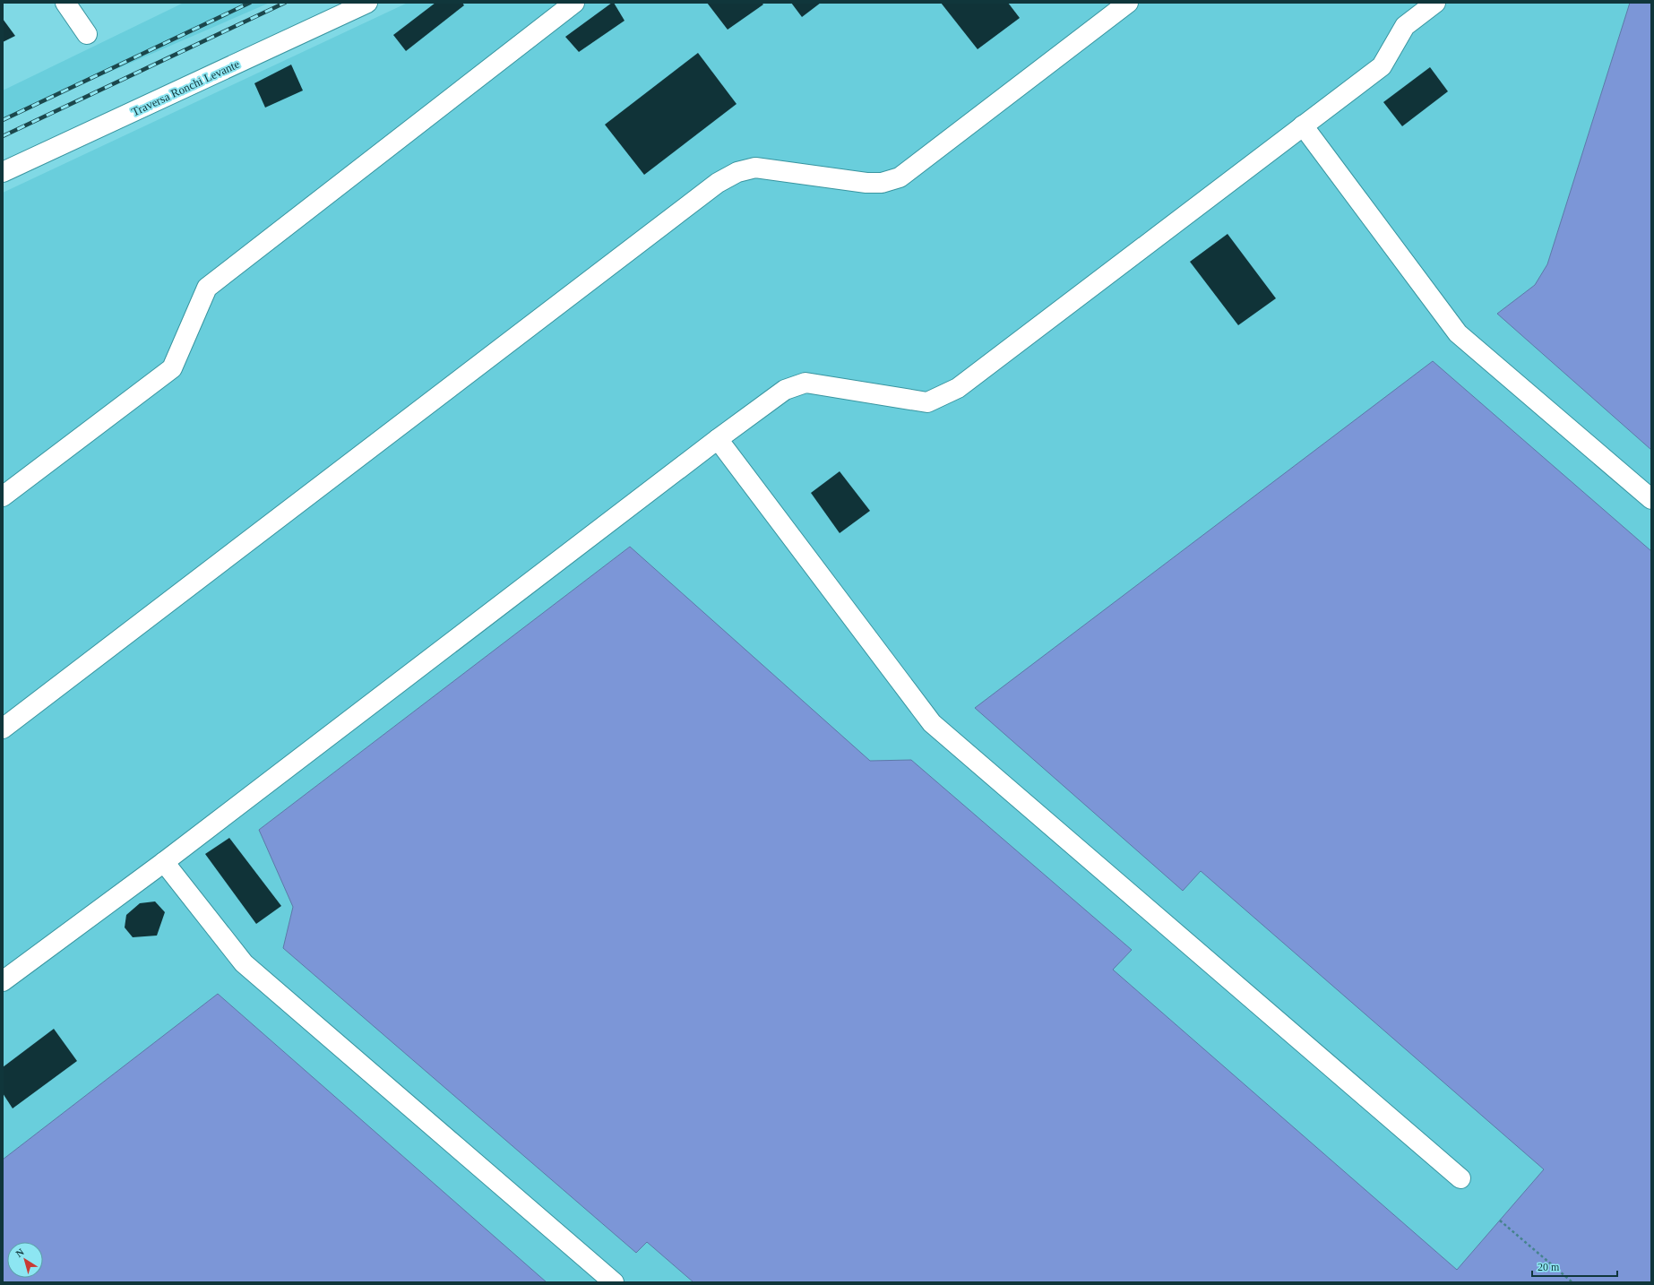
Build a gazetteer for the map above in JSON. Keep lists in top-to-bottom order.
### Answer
{
  "streets": {
    "street": ["Traversa Ronchi Levante"]
  },
  "scale_bar": "20 m",
  "north": "top left"
}
